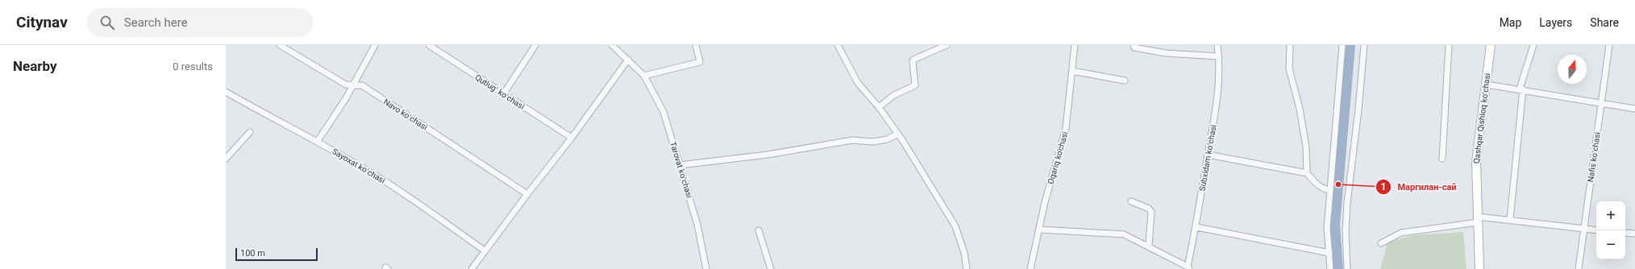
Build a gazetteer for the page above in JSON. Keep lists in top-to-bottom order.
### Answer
{
  "streets": {
    "main road": ["Qashqar Qishloq koʻchasi"],
    "street": [
      "Qutlugʻ koʻchasi",
      "Navo koʻchasi",
      "Nafis koʻchasi",
      "Oqariq ko'chasi",
      "Subxidam koʻchasi",
      "Sayoxat koʻchasi",
      "Tarovat koʻchasi"
    ]
  },
  "places": ["Маргилан-сай"],
  "scale_bar": "100 m",
  "north": "top",
  "page": {
    "header": "Citynav",
    "search": "Search here",
    "nav": ["Map", "Layers", "Share"],
    "heading": ["Nearby", "0 results"],
    "map_buttons": ["+", "−"],
    "scale": "100 m"
  }
}
